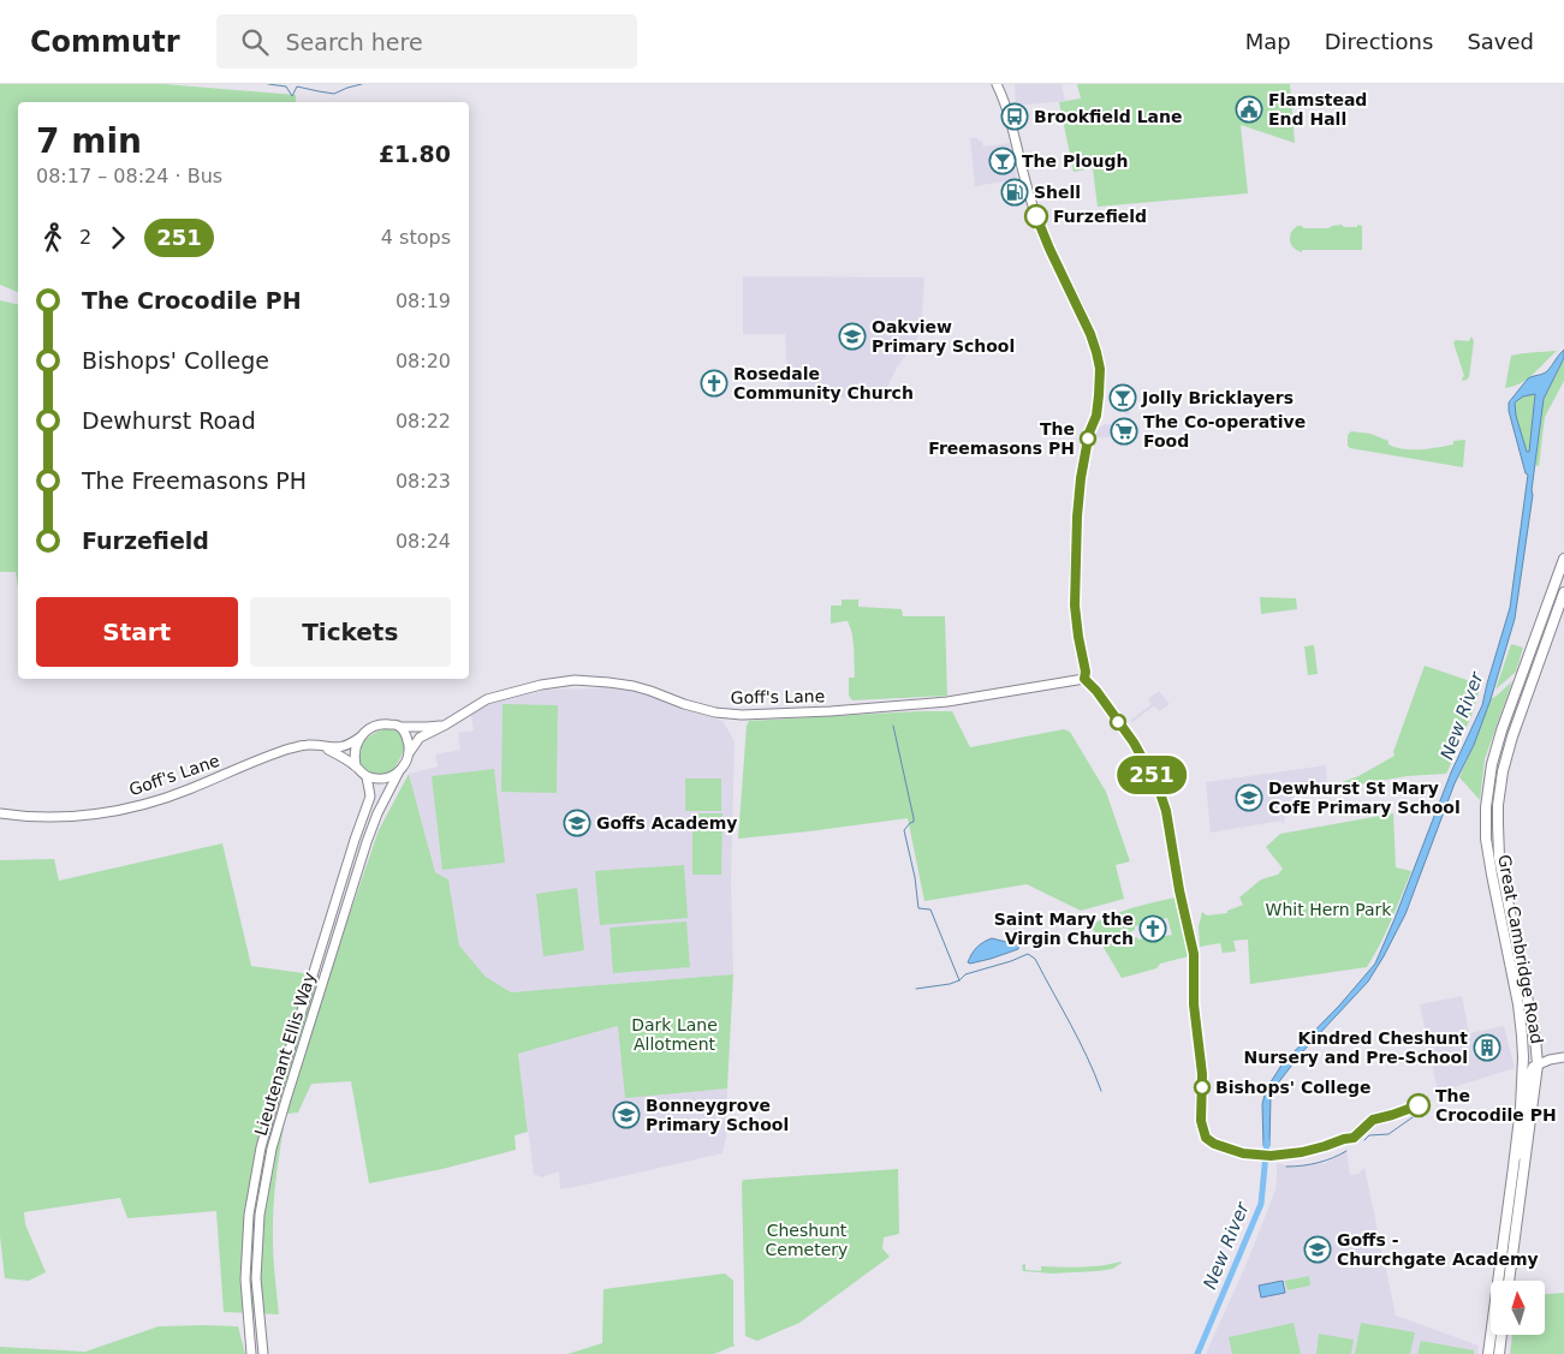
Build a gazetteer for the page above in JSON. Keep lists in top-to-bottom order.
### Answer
{
  "streets": {
    "highway": ["Great Cambridge Road"],
    "main road": ["Goff's Lane", "Lieutenant Ellis Way"]
  },
  "crossings": [
    ["Goff's Lane", "Lieutenant Ellis Way"]
  ],
  "water": ["New River"],
  "parks": ["Whit Hern Park", "Dark Lane Allotment", "Cheshunt Cemetery"],
  "places": {
    "public building": ["Flamstead End Hall"],
    "bus stop": ["Brookfield Lane"],
    "bar": ["The Plough", "Jolly Bricklayers"],
    "fuel station": ["Shell"],
    "other": [
      "Furzefield",
      "The Freemasons PH",
      "Bishops' College",
      "The Crocodile PH"
    ],
    "school or university": [
      "Oakview Primary School",
      "Dewhurst St Mary CofE Primary School",
      "Goffs Academy",
      "Bonneygrove Primary School",
      "Goffs - Churchgate Academy"
    ],
    "church": ["Rosedale Community Church", "Saint Mary the Virgin Church"],
    "supermarket": ["The Co-operative Food"],
    "building": ["Kindred Cheshunt Nursery and Pre-School"]
  },
  "lines": ["bus line 251"],
  "north": "top",
  "page": {
    "header": "Commutr",
    "search": "Search here",
    "nav": ["Map", "Directions", "Saved"],
    "on_map": "251",
    "heading": ["7 min", "08:17 – 08:24 · Bus", "£1.80"],
    "legs": ["2", "251", "4 stops"],
    "list": [
      {
        "name": "The Crocodile PH",
        "value": "08:19"
      },
      {
        "name": "Bishops' College",
        "value": "08:20"
      },
      {
        "name": "Dewhurst Road",
        "value": "08:22"
      },
      {
        "name": "The Freemasons PH",
        "value": "08:23"
      },
      {
        "name": "Furzefield",
        "value": "08:24"
      }
    ],
    "buttons": ["Start", "Tickets"]
  }
}
